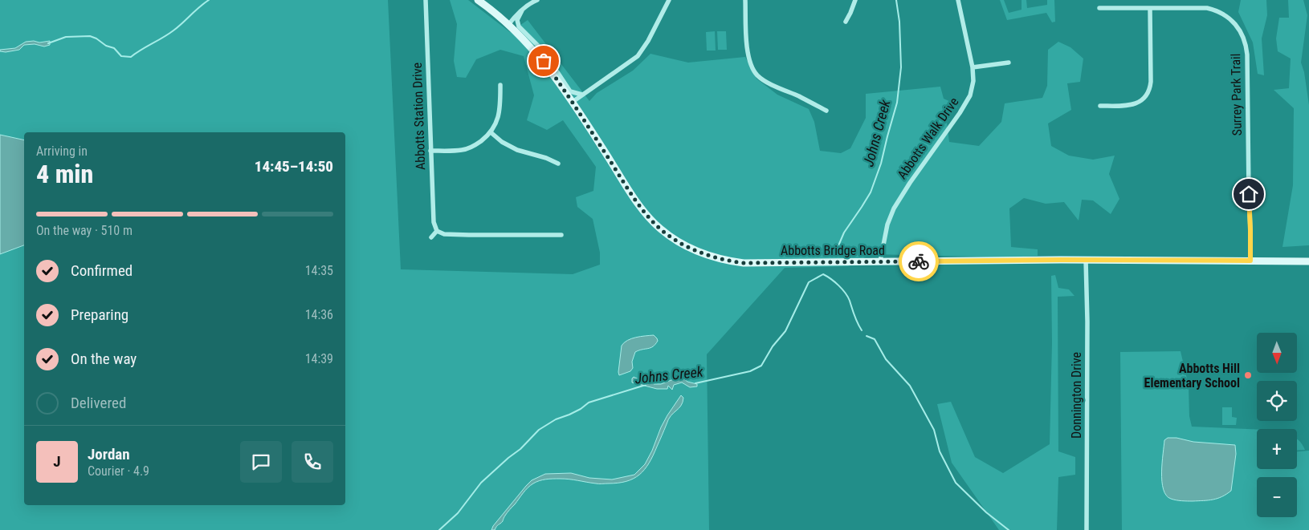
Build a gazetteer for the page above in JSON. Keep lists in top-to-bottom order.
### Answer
{
  "streets": {
    "main road": ["Abbotts Bridge Road"],
    "street": [
      "Surrey Park Trail",
      "Abbotts Station Drive",
      "Abbotts Walk Drive",
      "Donnington Drive"
    ]
  },
  "crossings": [
    ["Surrey Park Trail", "Abbotts Bridge Road"],
    ["Abbotts Walk Drive", "Abbotts Bridge Road"],
    ["Abbotts Bridge Road", "Donnington Drive"]
  ],
  "water": ["Johns Creek"],
  "places": ["Abbotts Hill Elementary School"],
  "north": "bottom",
  "page": {
    "heading": ["4 min", "Arriving in", "14:45–14:50"],
    "panel": ["Jordan", "Courier · 4.9"],
    "bar": "On the way · 510 m",
    "list": [
      ["Confirmed", "14:35"],
      ["Preparing", "14:36"],
      ["On the way", "14:39"],
      "Delivered"
    ],
    "map_buttons": ["+", "−"],
    "round": "J"
  }
}
